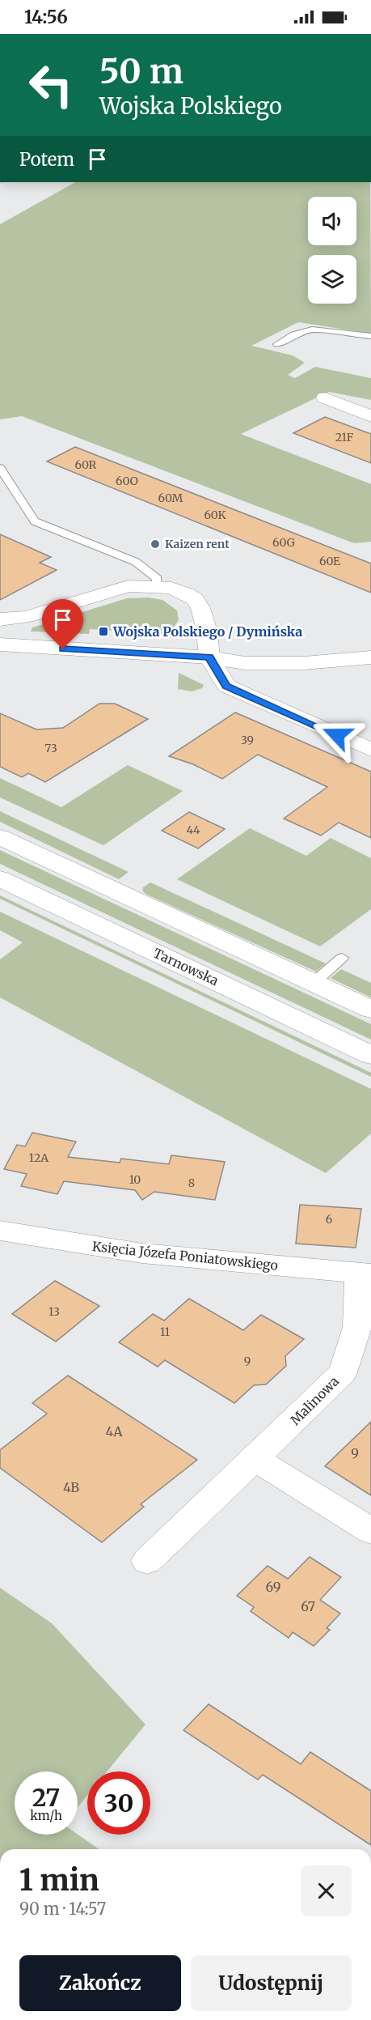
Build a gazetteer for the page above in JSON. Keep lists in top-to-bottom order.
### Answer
{
  "streets": {
    "main road": ["Tarnowska"],
    "street": ["Księcia Józefa Poniatowskiego", "Malinowa"]
  },
  "crossings": [
    ["Księcia Józefa Poniatowskiego", "Malinowa"]
  ],
  "places": {
    "other": ["Kaizen rent"],
    "transit": ["Wojska Polskiego / Dymińska"]
  },
  "house_numbers": [
    "21F",
    "60R",
    "60O",
    "60M",
    "60K",
    "60G",
    "60E",
    "39",
    "73",
    "44",
    "12A",
    "10",
    "8",
    "6",
    "13",
    "11",
    "9",
    "4A",
    "9",
    "4B",
    "69",
    "67"
  ],
  "page": {
    "status": "14:56",
    "turn": ["50 m", "Wojska Polskiego"],
    "then": "Potem",
    "speed": "27 km/h",
    "limit": "30",
    "heading": ["1 min", "90 m · 14:57"],
    "buttons": ["Zakończ", "Udostępnij"]
  }
}
